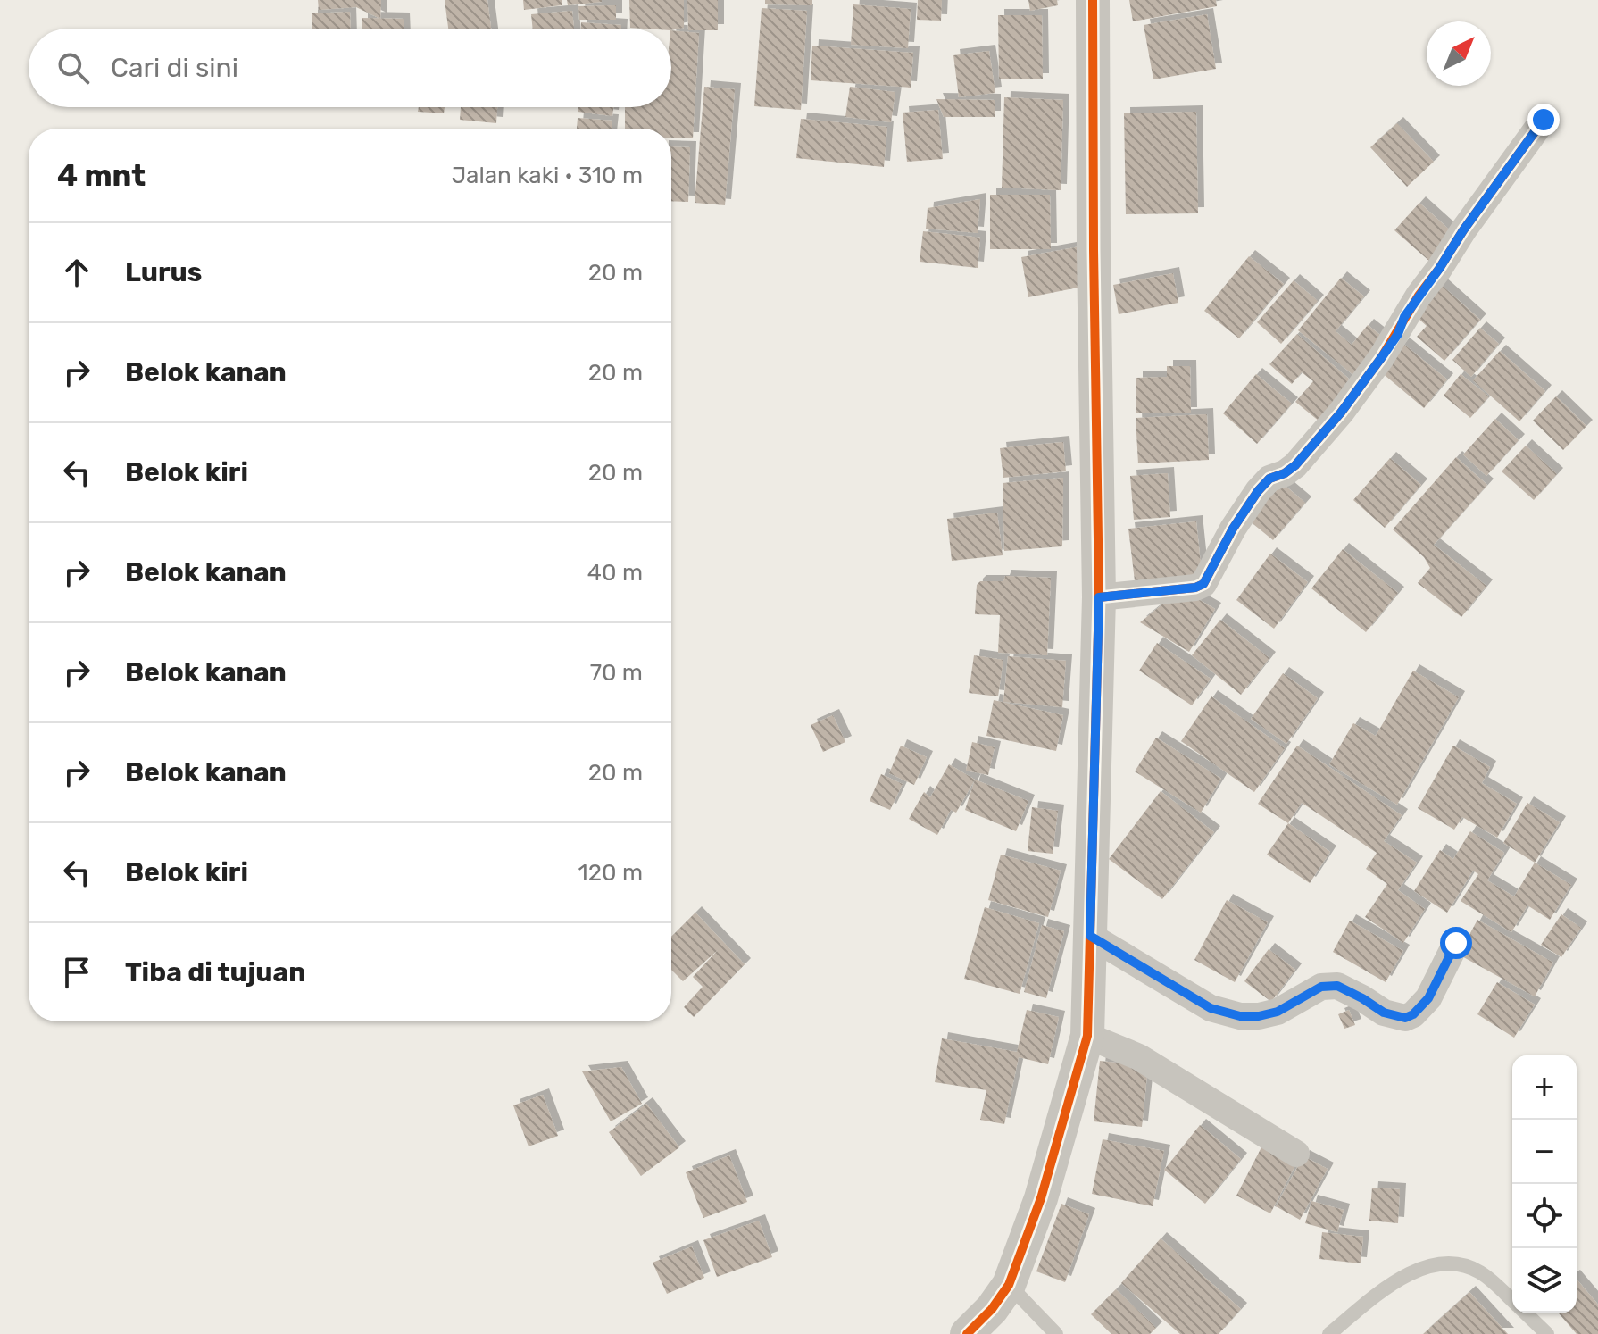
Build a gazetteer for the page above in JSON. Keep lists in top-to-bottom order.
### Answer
{
  "north": "top right",
  "page": {
    "search": "Cari di sini",
    "heading": ["4 mnt", "Jalan kaki · 310 m"],
    "list": [
      ["Lurus", "20 m"],
      ["Belok kanan", "20 m"],
      ["Belok kiri", "20 m"],
      ["Belok kanan", "40 m"],
      ["Belok kanan", "70 m"],
      ["Belok kanan", "20 m"],
      ["Belok kiri", "120 m"],
      "Tiba di tujuan"
    ],
    "map_buttons": ["+", "−"]
  }
}
